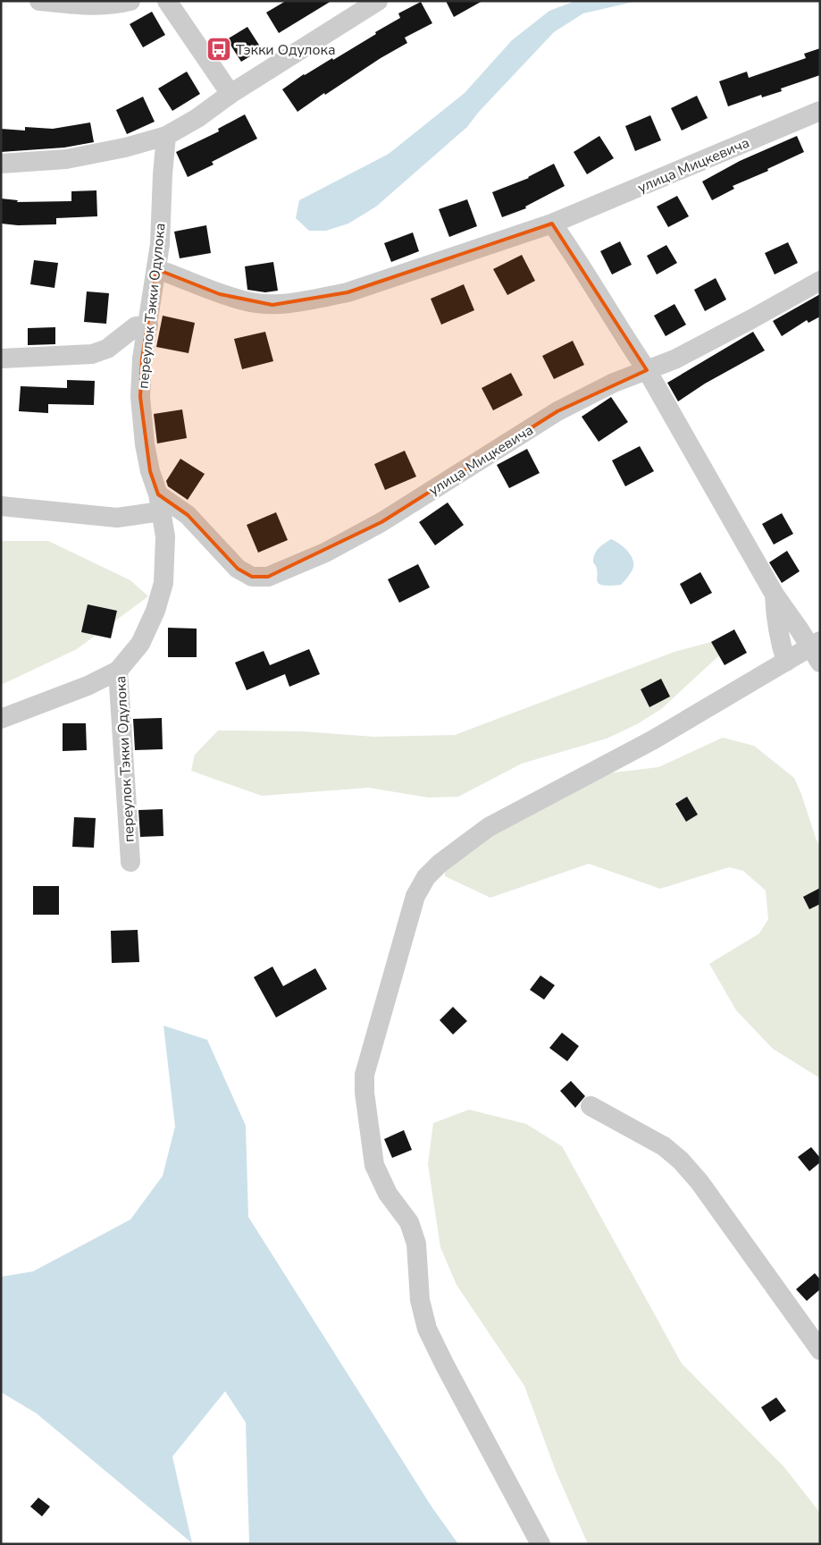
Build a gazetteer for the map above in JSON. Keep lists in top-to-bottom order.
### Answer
{
  "streets": {
    "street": ["улица Мицкевича", "переулок Тэкки Одулока"]
  },
  "crossings": [
    ["улица Мицкевича", "переулок Тэкки Одулока"]
  ],
  "places": {
    "bus stop": ["Тэкки Одулока"]
  }
}
